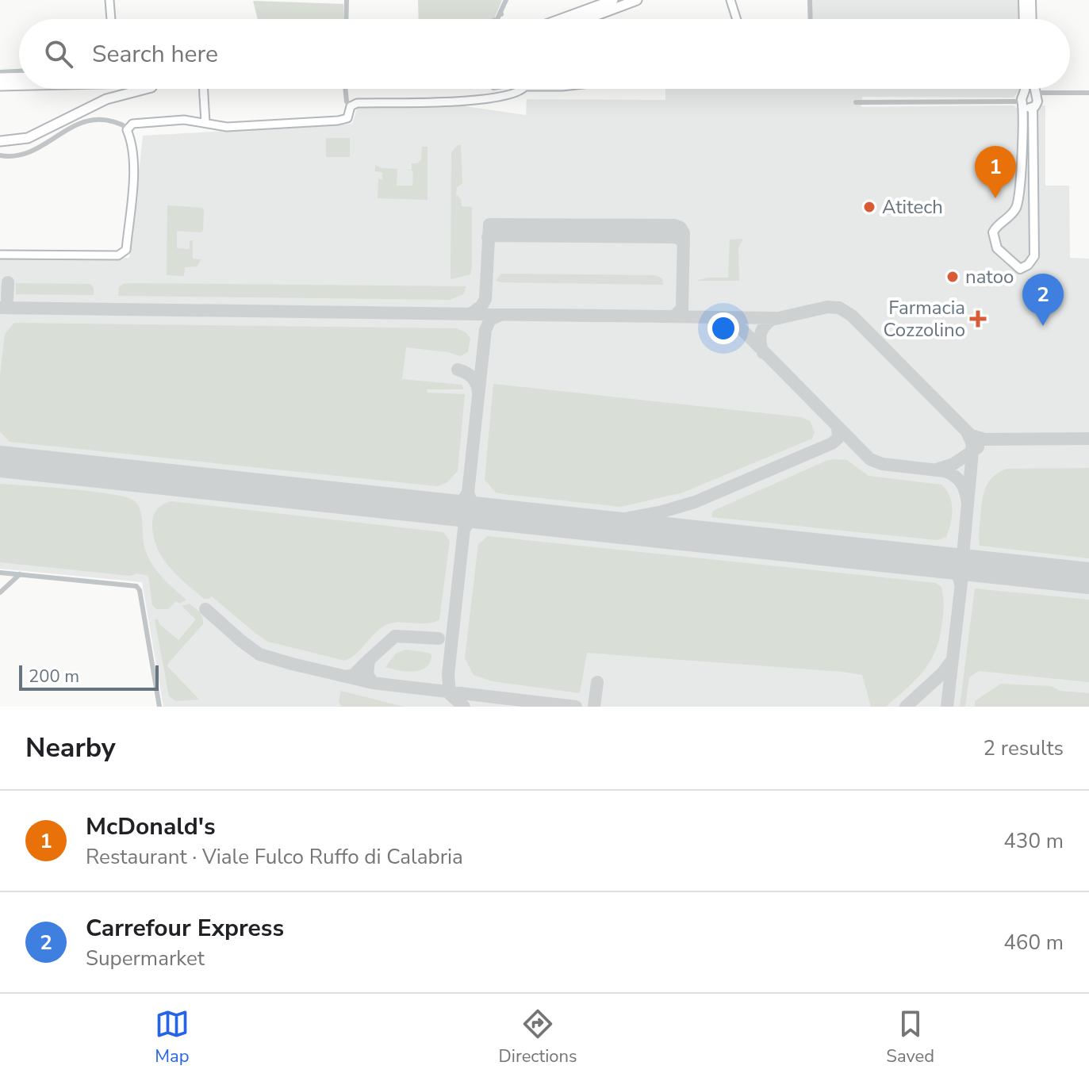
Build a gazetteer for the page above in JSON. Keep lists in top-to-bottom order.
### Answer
{
  "places": {
    "other": ["Atitech", "natoo"],
    "health": ["Farmacia Cozzolino"]
  },
  "scale_bar": "200 m",
  "page": {
    "search": "Search here",
    "pins": ["1", "2"],
    "scale": "200 m",
    "heading": ["Nearby", "2 results"],
    "list": [
      {
        "mark": "1",
        "name": "McDonald's",
        "note": "Restaurant · Viale Fulco Ruffo di Calabria",
        "value": "430 m"
      },
      {
        "mark": "2",
        "name": "Carrefour Express",
        "note": "Supermarket",
        "value": "460 m"
      }
    ],
    "nav": ["Map", "Directions", "Saved"]
  }
}
